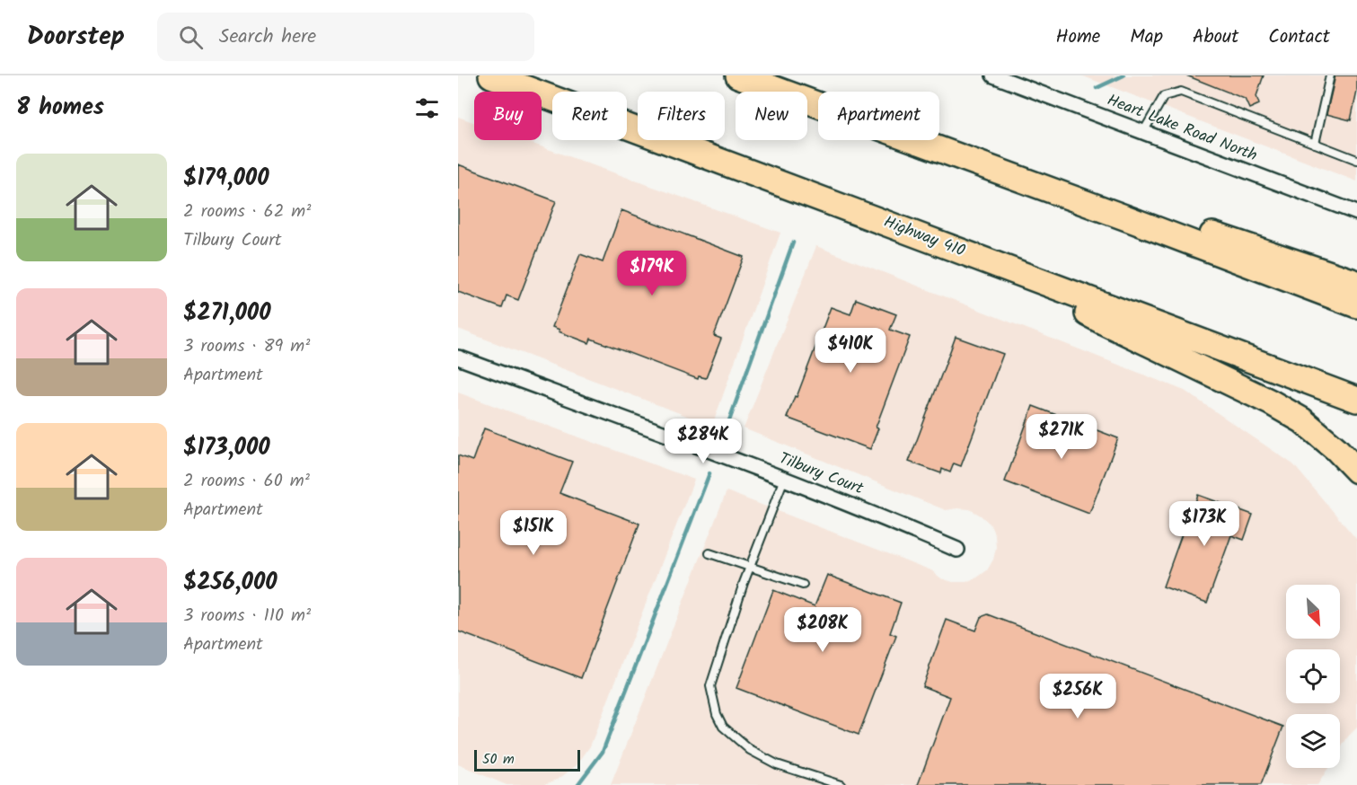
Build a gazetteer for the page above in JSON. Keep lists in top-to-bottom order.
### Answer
{
  "streets": {
    "highway": ["Highway 410"],
    "street": ["Heart Lake Road North", "Tilbury Court"]
  },
  "scale_bar": "50 m",
  "north": "bottom right",
  "page": {
    "header": "Doorstep",
    "search": "Search here",
    "nav": [
      "Home",
      "Map",
      "About",
      "Contact"
    ],
    "heading": "8 homes",
    "chip": [
      "Buy",
      "Rent",
      "Filters",
      "New",
      "Apartment"
    ],
    "list": [
      {
        "name": "$179,000",
        "note": "2 rooms · 62 m² · Tilbury Court"
      },
      {
        "name": "$271,000",
        "note": "3 rooms · 89 m² · Apartment"
      },
      {
        "name": "$173,000",
        "note": "2 rooms · 60 m² · Apartment"
      },
      {
        "name": "$256,000",
        "note": "3 rooms · 110 m² · Apartment"
      }
    ],
    "price": [
      "$179K",
      "$410K",
      "$271K",
      "$284K",
      "$173K",
      "$151K",
      "$208K",
      "$256K"
    ],
    "scale": "50 m"
  }
}
